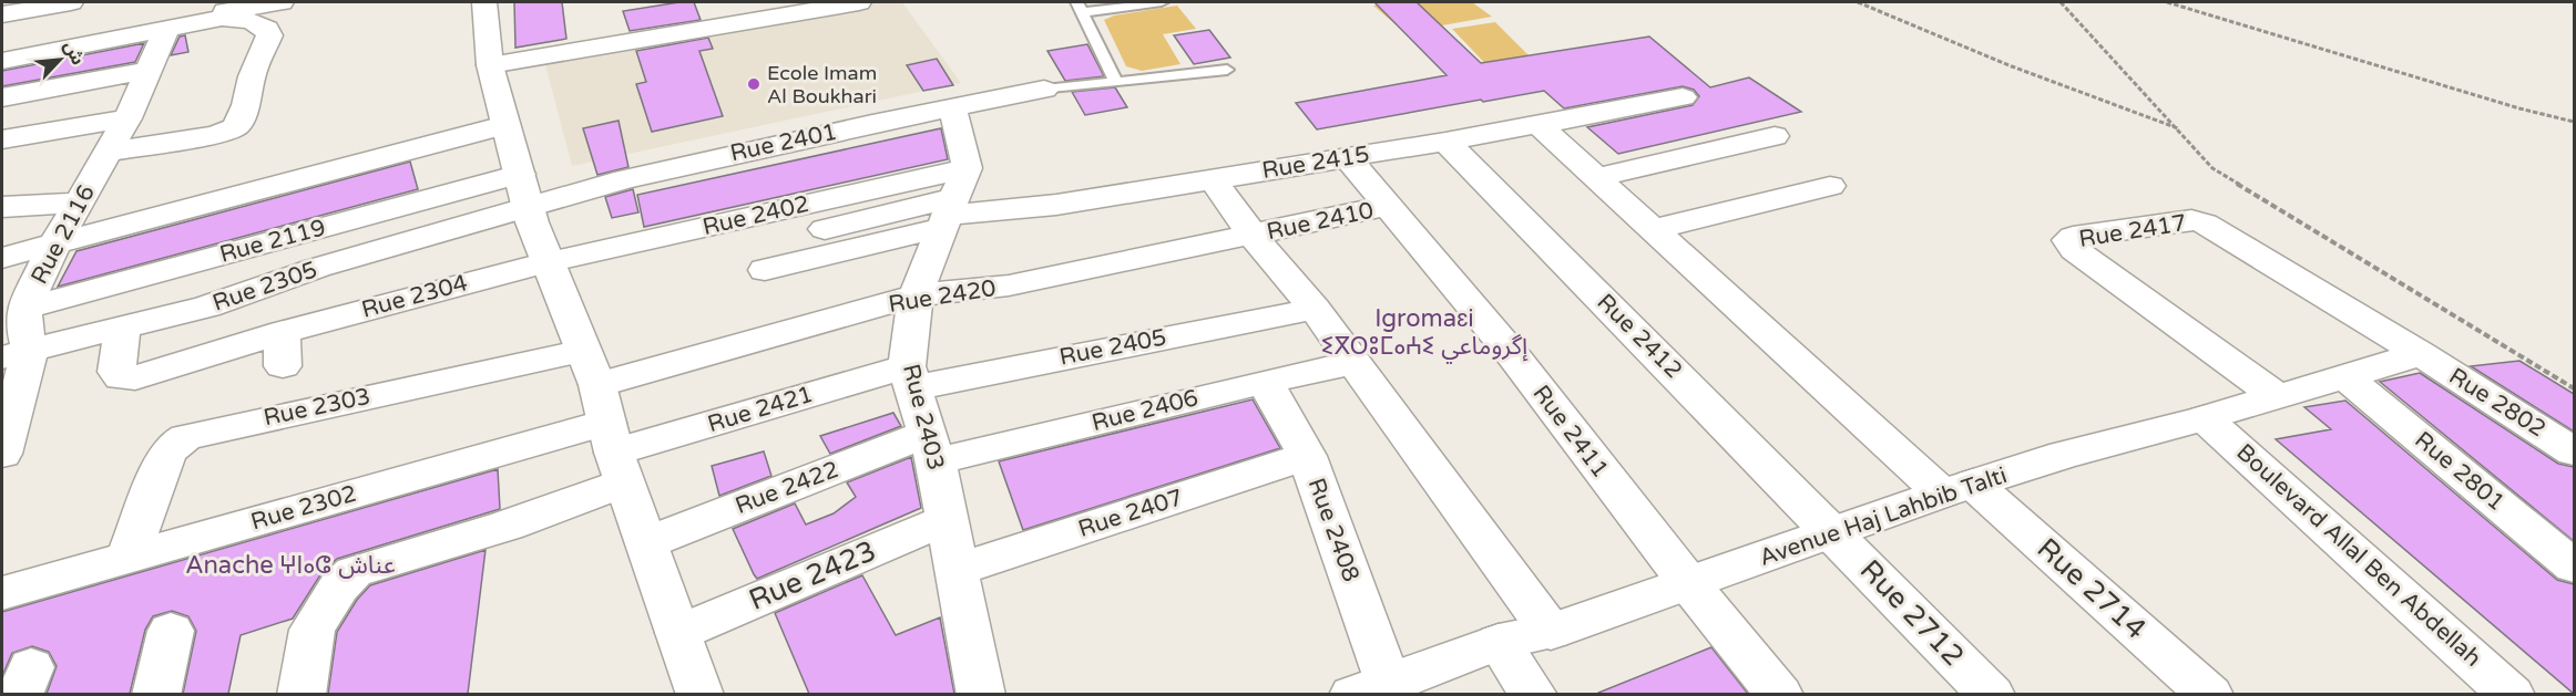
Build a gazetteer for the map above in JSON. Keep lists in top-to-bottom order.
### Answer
{
  "streets": {
    "street": [
      "Rue 2401",
      "Rue 2415",
      "Rue 2402",
      "Rue 2410",
      "Rue 2417",
      "Rue 2116",
      "Rue 2119",
      "Rue 2305",
      "Rue 2304",
      "Rue 2420",
      "Rue 2412",
      "Rue 2405",
      "Rue 2802",
      "Rue 2303",
      "Rue 2421",
      "Rue 2406",
      "Rue 2403",
      "Rue 2411",
      "Rue 2801",
      "Rue 2422",
      "Rue 2302",
      "Rue 2407",
      "Avenue Haj Lahbib Talti",
      "Rue 2408",
      "Boulevard Allal Ben Abdellah",
      "Rue 2423",
      "Rue 2714",
      "Rue 2712"
    ]
  },
  "crossings": [
    ["Rue 2401", "Rue 2119"],
    ["Rue 2401", "Rue 2305"],
    ["Rue 2415", "Rue 2412"],
    ["Rue 2415", "Rue 2403"],
    ["Rue 2415", "Rue 2411"],
    ["Rue 2415", "Rue 2714"],
    ["Rue 2402", "Rue 2304"],
    ["Rue 2402", "Rue 2403"],
    ["Rue 2410", "Rue 2420"],
    ["Rue 2410", "Rue 2411"],
    ["Rue 2417", "Rue 2802"],
    ["Rue 2417", "Avenue Haj Lahbib Talti"],
    ["Rue 2116", "Rue 2119"],
    ["Rue 2116", "Rue 2305"],
    ["Rue 2119", "Rue 2305"],
    ["Rue 2305", "Rue 2304"],
    ["Rue 2420", "Rue 2303"],
    ["Rue 2420", "Rue 2421"],
    ["Rue 2420", "Rue 2403"],
    ["Rue 2420", "Rue 2302"],
    ["Rue 2412", "Avenue Haj Lahbib Talti"],
    ["Rue 2412", "Rue 2712"],
    ["Rue 2405", "Rue 2421"],
    ["Rue 2405", "Rue 2403"],
    ["Rue 2802", "Avenue Haj Lahbib Talti"],
    ["Rue 2303", "Rue 2421"],
    ["Rue 2303", "Rue 2302"],
    ["Rue 2421", "Rue 2403"],
    ["Rue 2421", "Rue 2302"],
    ["Rue 2406", "Rue 2403"],
    ["Rue 2406", "Rue 2422"],
    ["Rue 2406", "Rue 2408"],
    ["Rue 2403", "Rue 2422"],
    ["Rue 2403", "Rue 2407"],
    ["Rue 2403", "Rue 2423"],
    ["Rue 2411", "Avenue Haj Lahbib Talti"],
    ["Rue 2801", "Avenue Haj Lahbib Talti"],
    ["Rue 2407", "Rue 2408"],
    ["Avenue Haj Lahbib Talti", "Rue 2408"],
    ["Avenue Haj Lahbib Talti", "Boulevard Allal Ben Abdellah"],
    ["Avenue Haj Lahbib Talti", "Rue 2714"],
    ["Avenue Haj Lahbib Talti", "Rue 2712"]
  ],
  "districts": ["Igromaɛi ⵉⴳⵔⵓⵎⴰⵄⵉ إگروماعي", "Anache ⵖⵏⴰⵛ عناش"],
  "places": ["Ecole Imam Al Boukhari"],
  "north": "top right"
}
